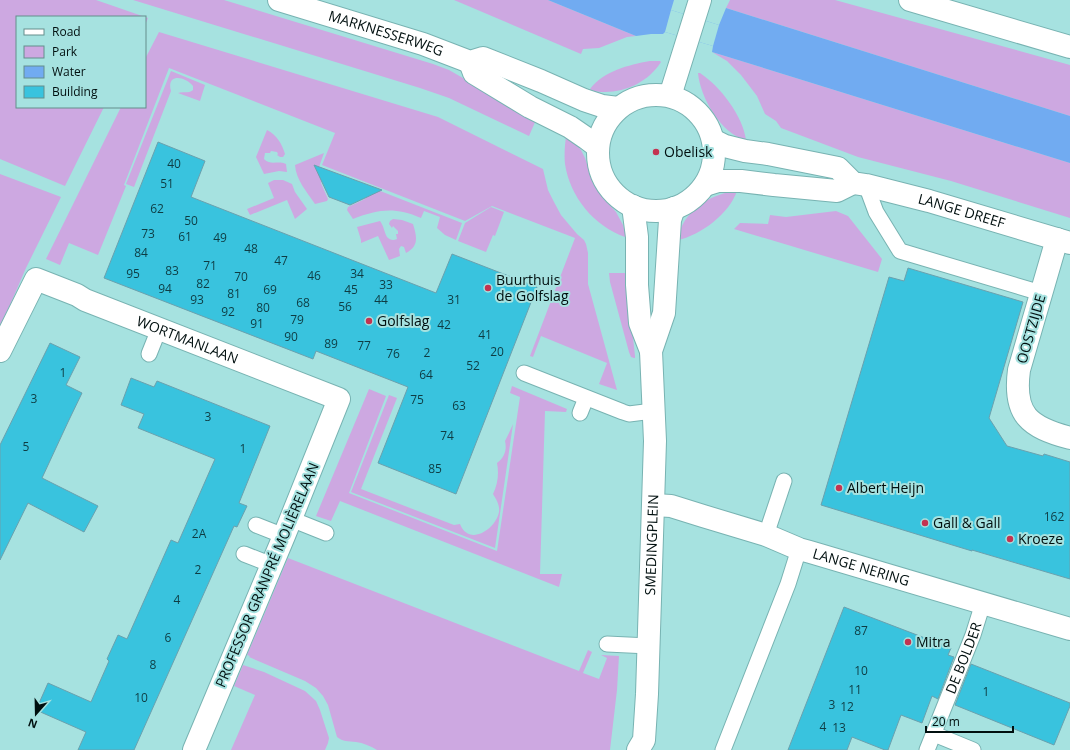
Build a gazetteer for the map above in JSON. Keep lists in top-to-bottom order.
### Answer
{
  "streets": {
    "street": [
      "MARKNESSERWEG",
      "LANGE DREEF",
      "OOSTZIJDE",
      "WORTMANLAAN",
      "SMEDINGPLEIN",
      "LANGE NERING",
      "PROFESSOR GRANPRÉ MOLIÈRELAAN"
    ],
    "lane": ["DE BOLDER"]
  },
  "crossings": [
    ["MARKNESSERWEG", "SMEDINGPLEIN"],
    ["LANGE DREEF", "OOSTZIJDE"],
    ["WORTMANLAAN", "PROFESSOR GRANPRÉ MOLIÈRELAAN"],
    ["SMEDINGPLEIN", "LANGE NERING"],
    ["LANGE NERING", "DE BOLDER"]
  ],
  "places": [
    "Obelisk",
    "Buurthuis de Golfslag",
    "Golfslag",
    "Albert Heijn",
    "Gall & Gall",
    "Kroeze",
    "Mitra"
  ],
  "house_numbers": [
    "40",
    "51",
    "62",
    "50",
    "73",
    "61",
    "49",
    "48",
    "84",
    "47",
    "71",
    "83",
    "95",
    "34",
    "46",
    "70",
    "82",
    "33",
    "94",
    "69",
    "45",
    "81",
    "93",
    "44",
    "31",
    "68",
    "56",
    "80",
    "92",
    "79",
    "91",
    "42",
    "41",
    "90",
    "89",
    "77",
    "20",
    "2",
    "76",
    "52",
    "1",
    "64",
    "3",
    "75",
    "63",
    "3",
    "74",
    "5",
    "1",
    "85",
    "162",
    "2A",
    "2",
    "4",
    "87",
    "6",
    "8",
    "10",
    "11",
    "1",
    "10",
    "3",
    "12",
    "4",
    "13"
  ],
  "legend": [
    "Road",
    "Park",
    "Water",
    "Building"
  ],
  "scale_bar": "20 m",
  "north": "bottom"
}
